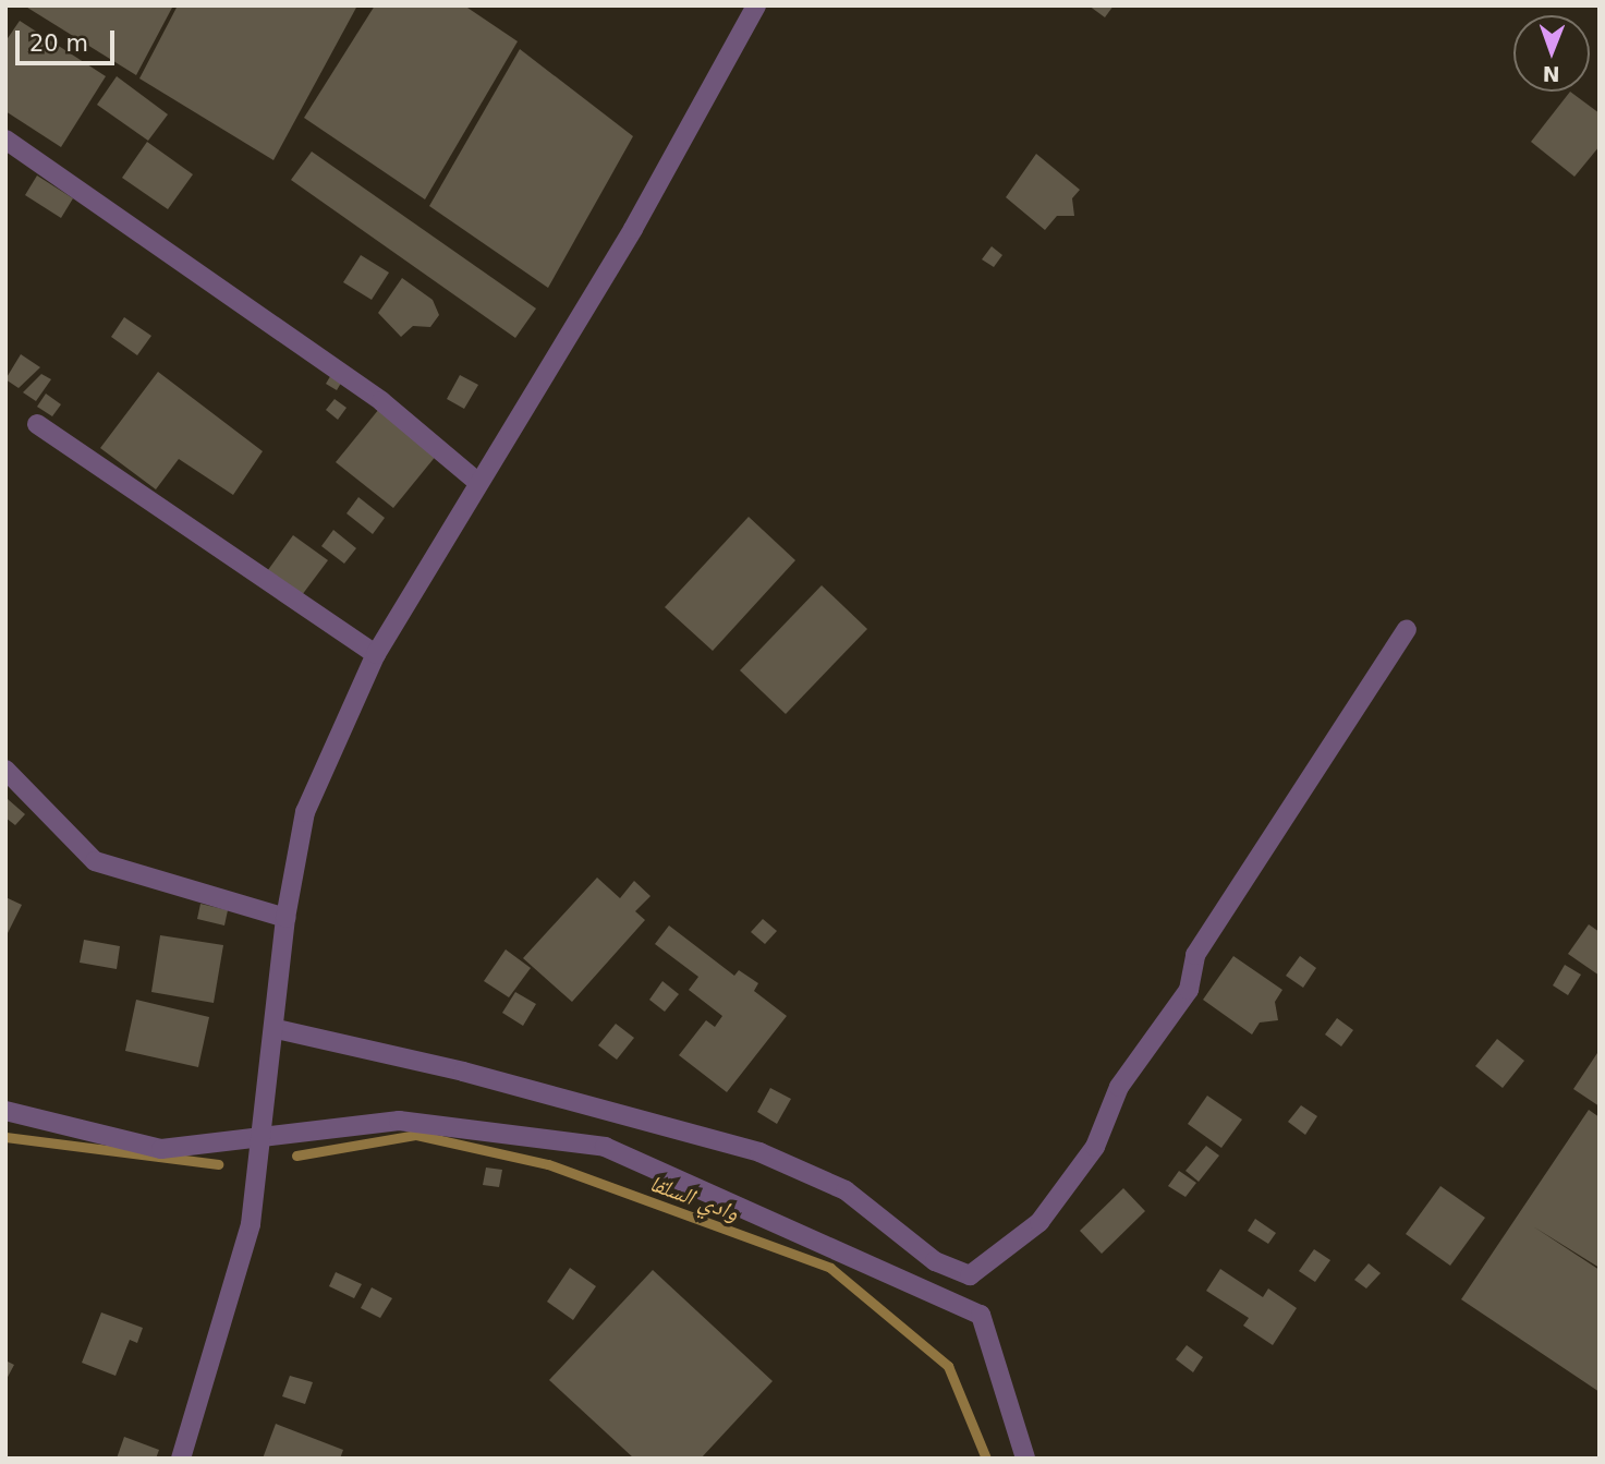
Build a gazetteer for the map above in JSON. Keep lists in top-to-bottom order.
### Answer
{
  "water": ["وادي السلقا"],
  "scale_bar": "20 m",
  "north": "bottom"
}
